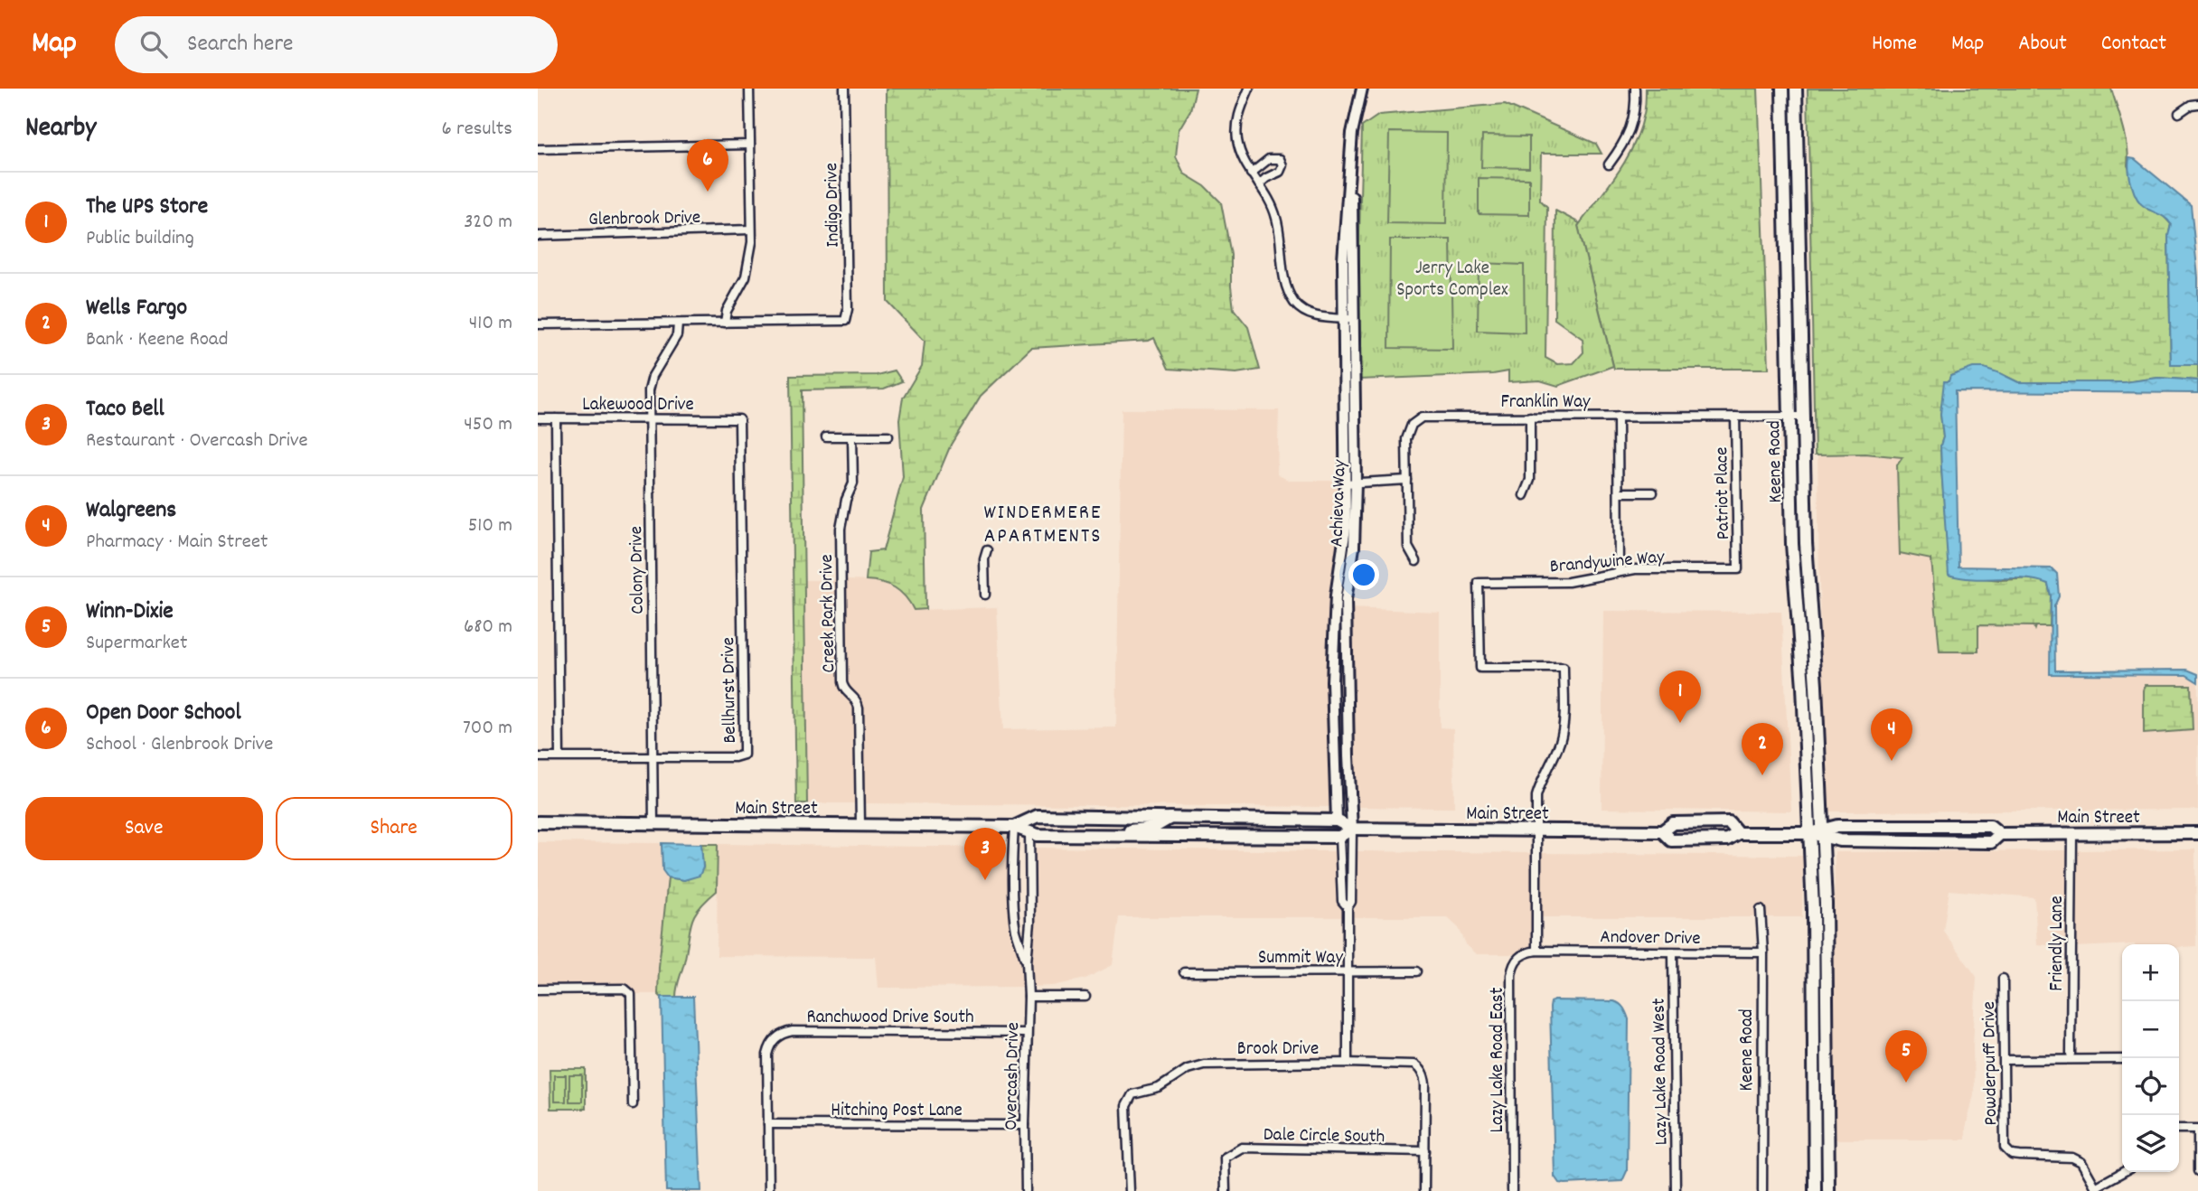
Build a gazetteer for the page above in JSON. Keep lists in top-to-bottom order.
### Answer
{
  "streets": {
    "main road": ["Keene Road", "Main Street"],
    "street": [
      "Indigo Drive",
      "Glenbrook Drive",
      "Franklin Way",
      "Lakewood Drive",
      "Patriot Place",
      "Achieva Way",
      "Brandywine Way",
      "Colony Drive",
      "Creek Park Drive",
      "Bellhurst Drive",
      "Andover Drive",
      "Friendly Lane",
      "Summit Way",
      "Ranchwood Drive South",
      "Brook Drive",
      "Lazy Lake Road East",
      "Powderpuff Drive",
      "Lazy Lake Road West",
      "Overcash Drive",
      "Hitching Post Lane",
      "Dale Circle South"
    ]
  },
  "crossings": [
    ["Franklin Way", "Keene Road"],
    ["Franklin Way", "Patriot Place"],
    ["Lakewood Drive", "Colony Drive"],
    ["Lakewood Drive", "Bellhurst Drive"],
    ["Keene Road", "Main Street"],
    ["Keene Road", "Andover Drive"],
    ["Patriot Place", "Brandywine Way"],
    ["Achieva Way", "Main Street"],
    ["Brandywine Way", "Main Street"],
    ["Colony Drive", "Bellhurst Drive"],
    ["Colony Drive", "Main Street"],
    ["Creek Park Drive", "Main Street"],
    ["Main Street", "Friendly Lane"],
    ["Main Street", "Overcash Drive"],
    ["Andover Drive", "Lazy Lake Road East"],
    ["Andover Drive", "Lazy Lake Road West"],
    ["Ranchwood Drive South", "Overcash Drive"],
    ["Ranchwood Drive South", "Hitching Post Lane"],
    ["Brook Drive", "Dale Circle South"],
    ["Overcash Drive", "Hitching Post Lane"]
  ],
  "districts": ["WINDERMERE APARTMENTS"],
  "parks": ["Jerry Lake Sports Complex"],
  "page": {
    "header": "Map",
    "search": "Search here",
    "nav": [
      "Home",
      "Map",
      "About",
      "Contact"
    ],
    "heading": ["Nearby", "6 results"],
    "pins": [
      "6",
      "1",
      "4",
      "2",
      "3",
      "5"
    ],
    "list": [
      {
        "mark": "1",
        "name": "The UPS Store",
        "note": "Public building",
        "value": "320 m"
      },
      {
        "mark": "2",
        "name": "Wells Fargo",
        "note": "Bank · Keene Road",
        "value": "410 m"
      },
      {
        "mark": "3",
        "name": "Taco Bell",
        "note": "Restaurant · Overcash Drive",
        "value": "450 m"
      },
      {
        "mark": "4",
        "name": "Walgreens",
        "note": "Pharmacy · Main Street",
        "value": "510 m"
      },
      {
        "mark": "5",
        "name": "Winn-Dixie",
        "note": "Supermarket",
        "value": "680 m"
      },
      {
        "mark": "6",
        "name": "Open Door School",
        "note": "School · Glenbrook Drive",
        "value": "700 m"
      }
    ],
    "buttons": ["Save", "Share"],
    "map_buttons": ["+", "−"]
  }
}
